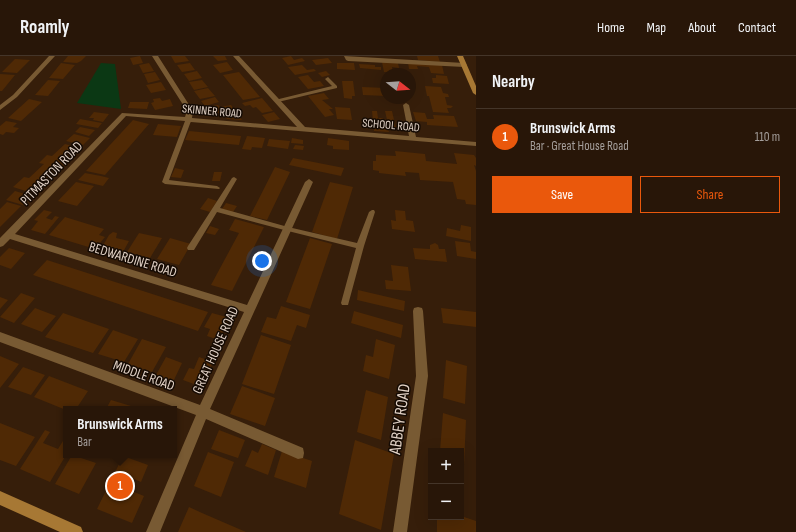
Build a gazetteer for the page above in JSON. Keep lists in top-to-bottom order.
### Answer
{
  "streets": {
    "street": [
      "SKINNER ROAD",
      "SCHOOL ROAD",
      "PITMASTON ROAD",
      "BEDWARDINE ROAD",
      "GREAT HOUSE ROAD",
      "MIDDLE ROAD",
      "ABBEY ROAD"
    ]
  },
  "crossings": [
    ["SKINNER ROAD", "SCHOOL ROAD"],
    ["SKINNER ROAD", "PITMASTON ROAD"],
    ["PITMASTON ROAD", "BEDWARDINE ROAD"],
    ["BEDWARDINE ROAD", "GREAT HOUSE ROAD"],
    ["GREAT HOUSE ROAD", "MIDDLE ROAD"]
  ],
  "north": "right",
  "page": {
    "header": "Roamly",
    "nav": [
      "Home",
      "Map",
      "About",
      "Contact"
    ],
    "heading": "Nearby",
    "list": [
      {
        "mark": "1",
        "name": "Brunswick Arms",
        "note": "Bar · Great House Road",
        "value": "110 m"
      }
    ],
    "buttons": ["Save", "Share"],
    "popup": ["Brunswick Arms", "Bar"],
    "map_buttons": ["+", "−"],
    "pins": "1"
  }
}
